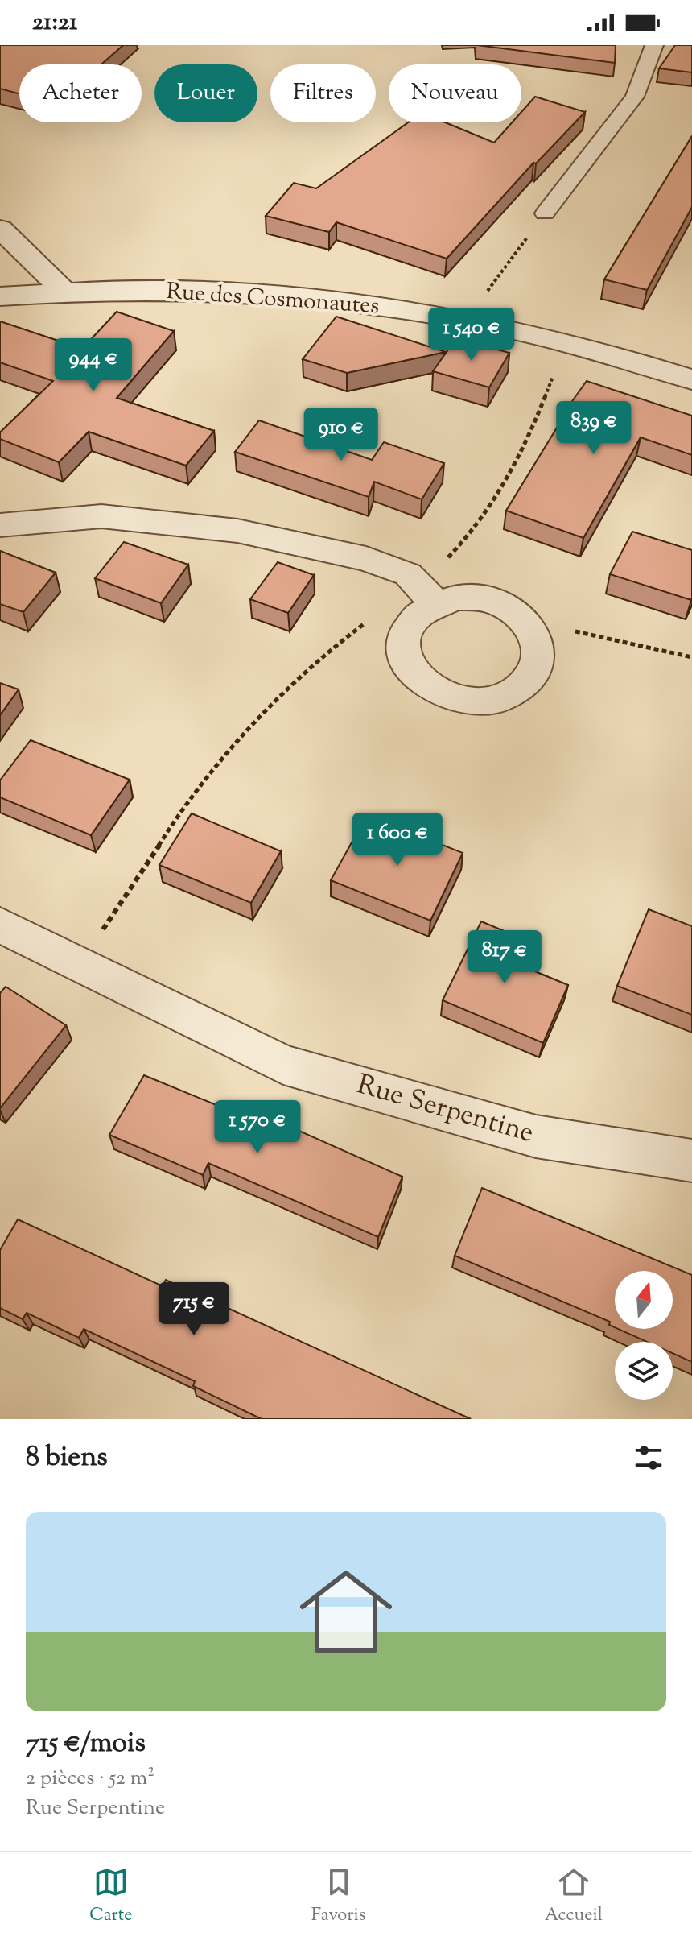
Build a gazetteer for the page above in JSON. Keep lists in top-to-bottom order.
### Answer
{
  "streets": {
    "street": ["Rue des Cosmonautes", "Rue Serpentine"]
  },
  "north": "top",
  "page": {
    "status": "21:21",
    "chip": [
      "Acheter",
      "Louer",
      "Filtres",
      "Nouveau"
    ],
    "price": [
      "1 540 €",
      "944 €",
      "839 €",
      "910 €",
      "1 600 €",
      "817 €",
      "1 570 €",
      "715 €"
    ],
    "heading": "8 biens",
    "list": [
      {
        "name": "715 €/mois",
        "note": "2 pièces · 52 m² · Rue Serpentine"
      }
    ],
    "tabs": ["Carte", "Favoris", "Accueil"]
  }
}
